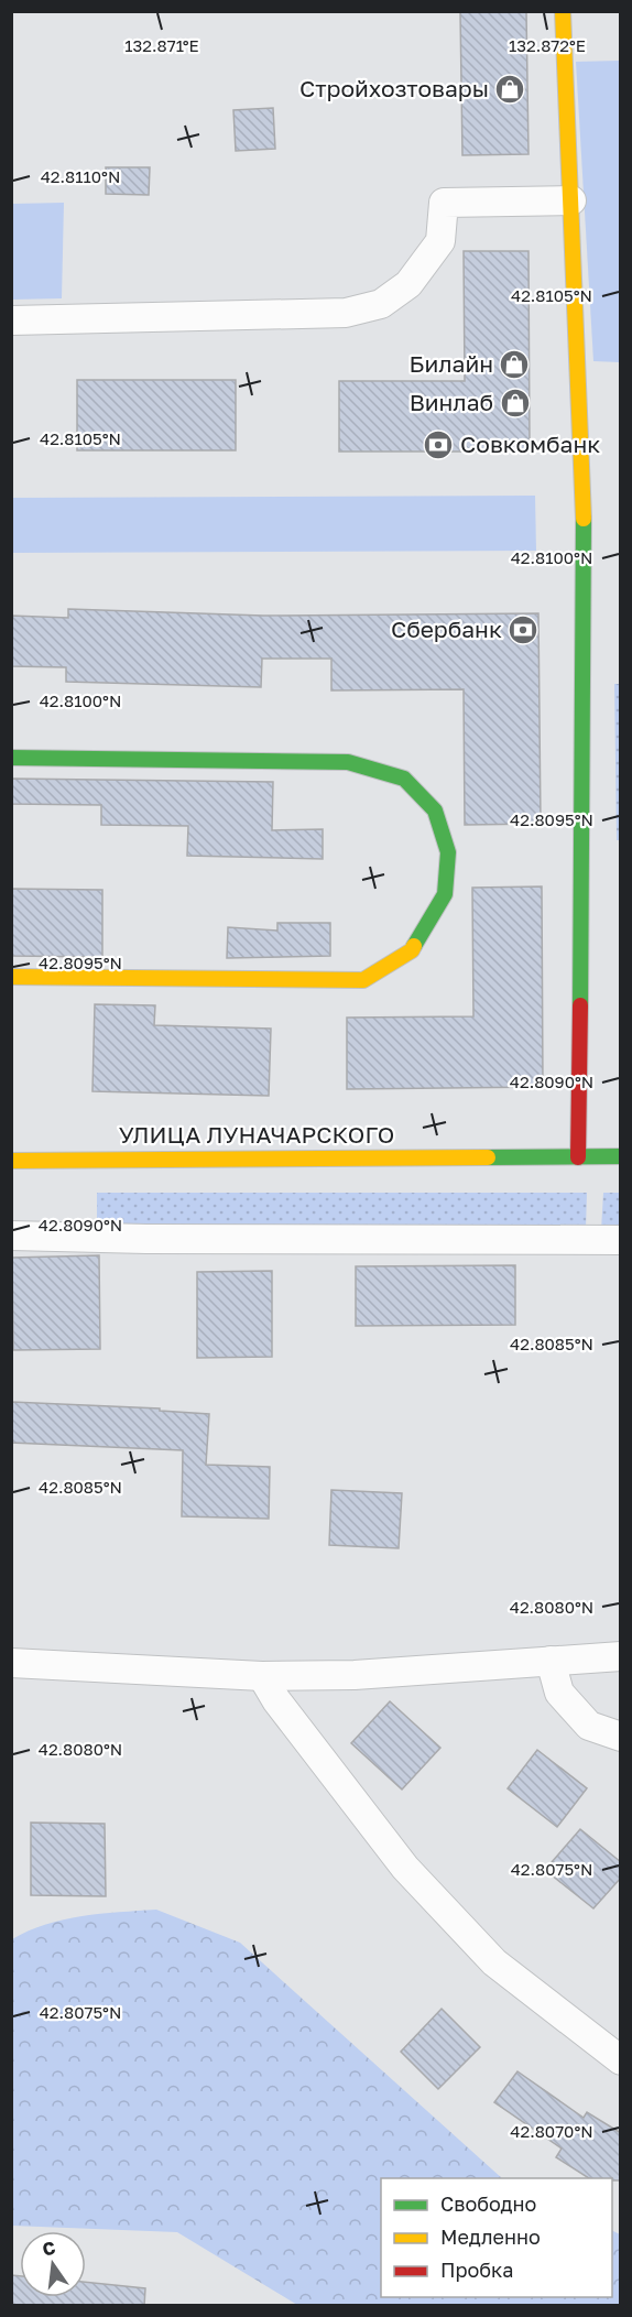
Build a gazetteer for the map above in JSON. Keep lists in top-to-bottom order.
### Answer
{
  "streets": {
    "street": ["УЛИЦА ЛУНАЧАРСКОГО"]
  },
  "places": {
    "shop": ["Стройхозтовары", "Билайн", "Винлаб"],
    "bank": ["Совкомбанк", "Сбербанк"]
  },
  "legend": ["Свободно", "Медленно", "Пробка"],
  "north": "top",
  "coordinates": [
    "132.872°E",
    "132.871°E",
    "42.8110°N",
    "42.8105°N",
    "42.8100°N",
    "42.8095°N",
    "42.8090°N",
    "42.8085°N",
    "42.8080°N",
    "42.8075°N",
    "42.8070°N"
  ]
}
